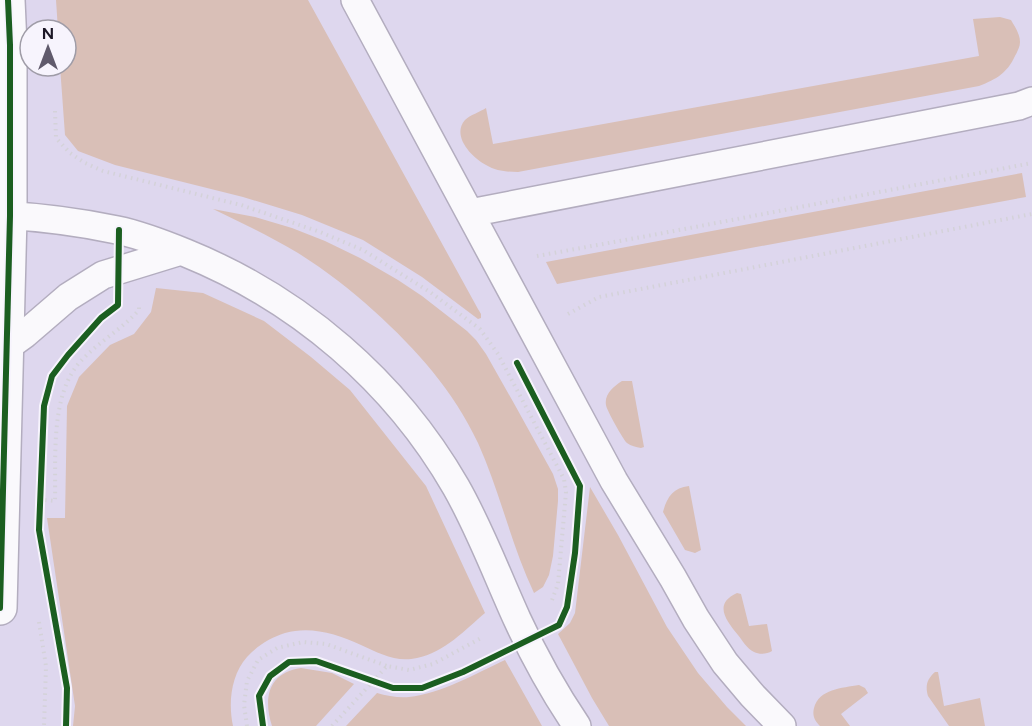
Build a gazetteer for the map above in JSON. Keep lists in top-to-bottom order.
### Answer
{
  "north": "top"
}
